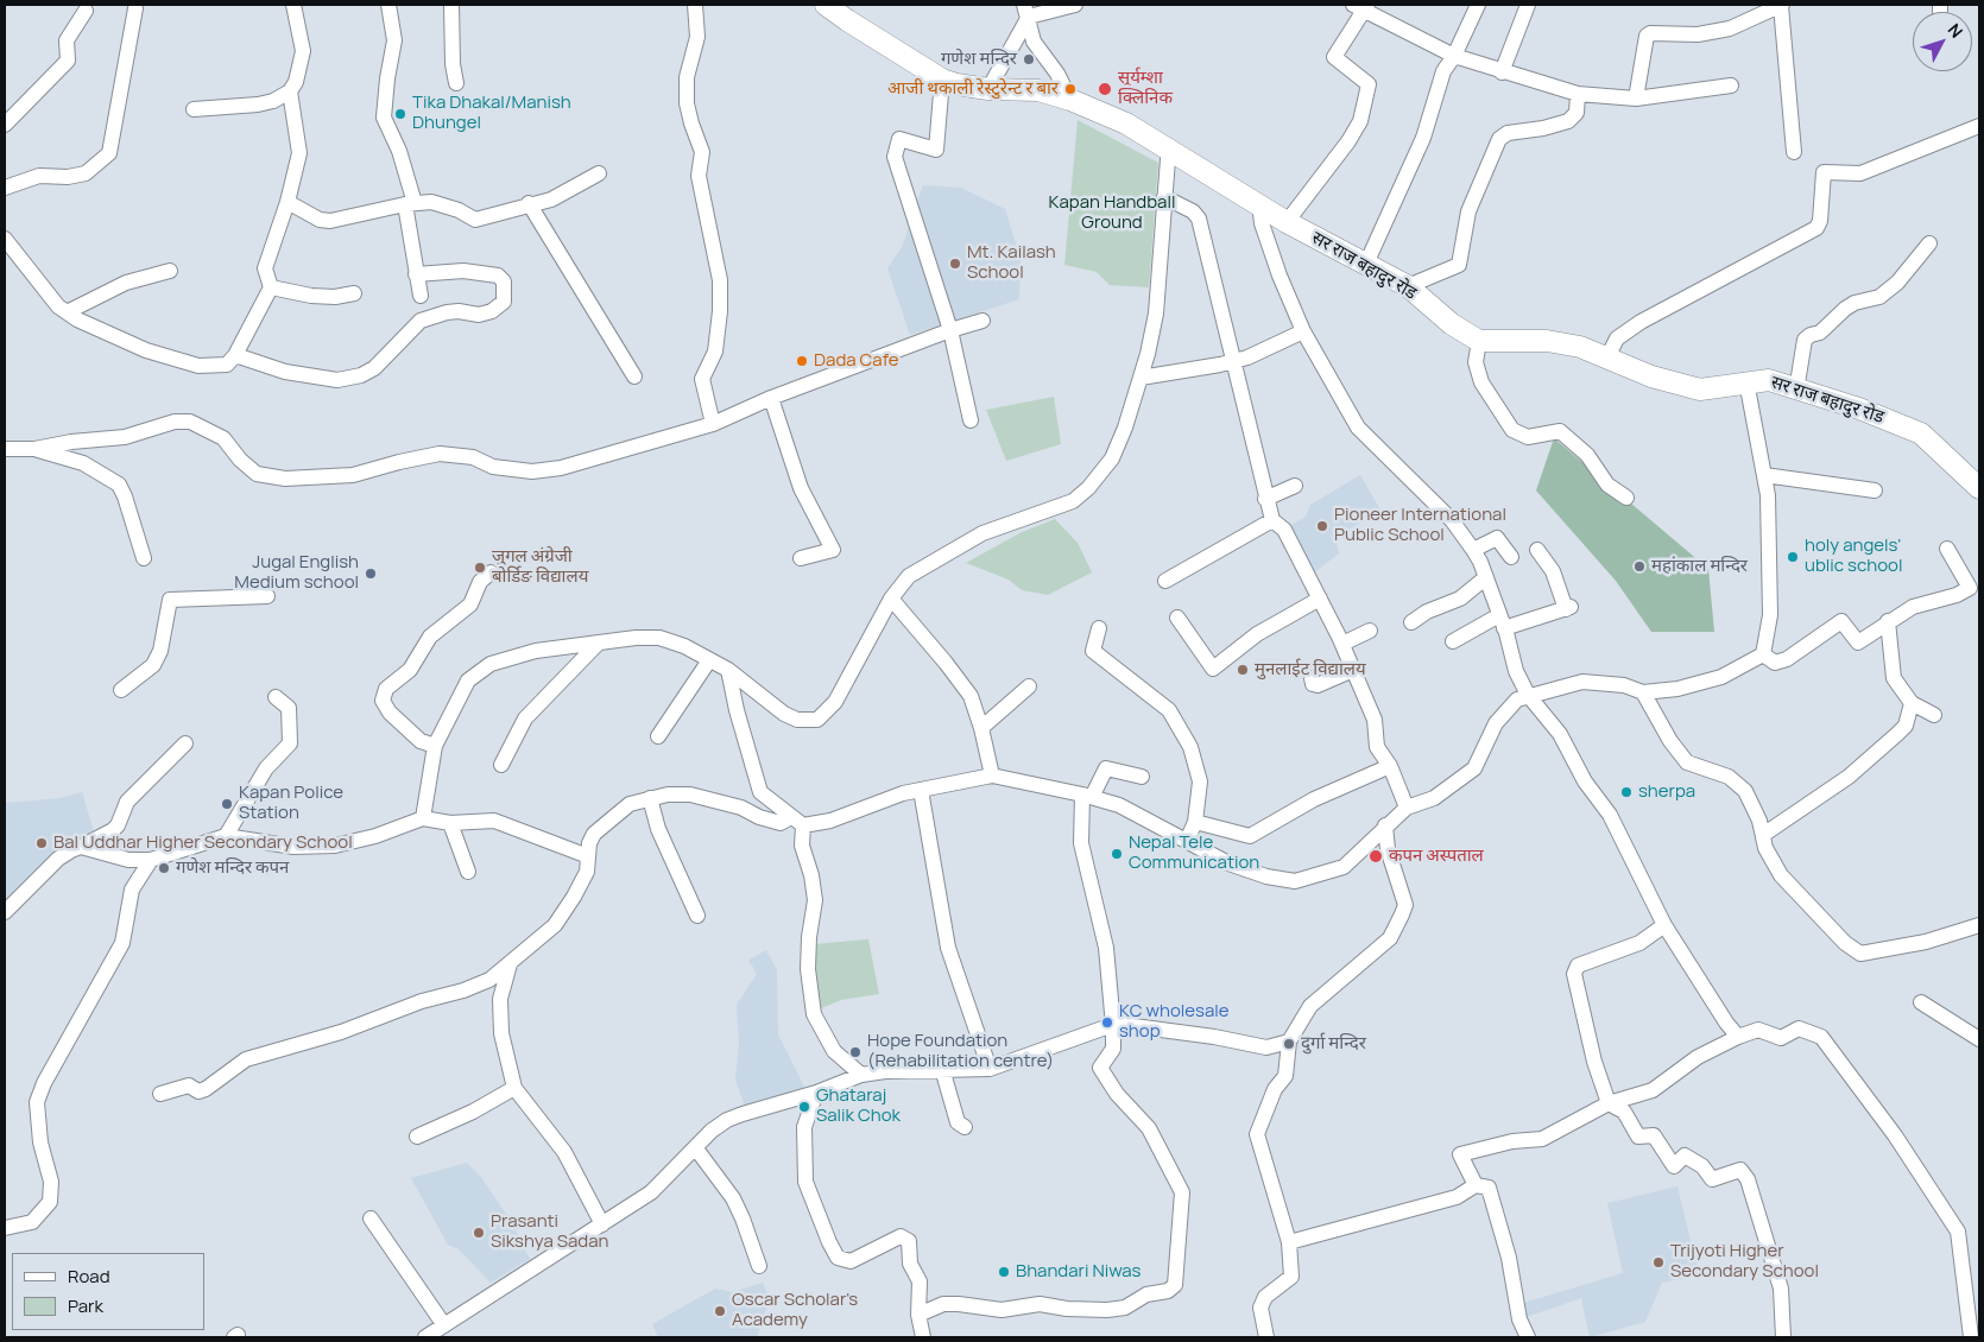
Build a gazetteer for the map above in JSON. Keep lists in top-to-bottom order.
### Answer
{
  "streets": {
    "street": ["सर राज बहादुर रोड"]
  },
  "parks": ["Kapan Handball Ground"],
  "places": [
    "गणेश मन्दिर",
    "आजी थकाली रेस्टुरेन्ट र बार",
    "सूर्यम्शा क्लिनिक",
    "Tika Dhakal/Manish Dhungel",
    "Mt. Kailash School",
    "Dada Cafe",
    "Pioneer International Public School",
    "holy angels' ublic school",
    "महांकाल मन्दिर",
    "जुगल अंग्रेजी बोर्डिङ विद्यालय",
    "Jugal English Medium school",
    "मुनलाईट विद्यालय",
    "sherpa",
    "Kapan Police Station",
    "Bal Uddhar Higher Secondary School",
    "Nepal Tele Communication",
    "कपन अस्पताल",
    "गणेश मन्दिर कपन",
    "KC wholesale shop",
    "दुर्गा मन्दिर",
    "Hope Foundation (Rehabilitation centre)",
    "Ghataraj Salik Chok",
    "Prasanti Sikshya Sadan",
    "Trijyoti Higher Secondary School",
    "Bhandari Niwas",
    "Oscar Scholar's Academy"
  ],
  "legend": ["Road", "Park"],
  "north": "top right"
}
